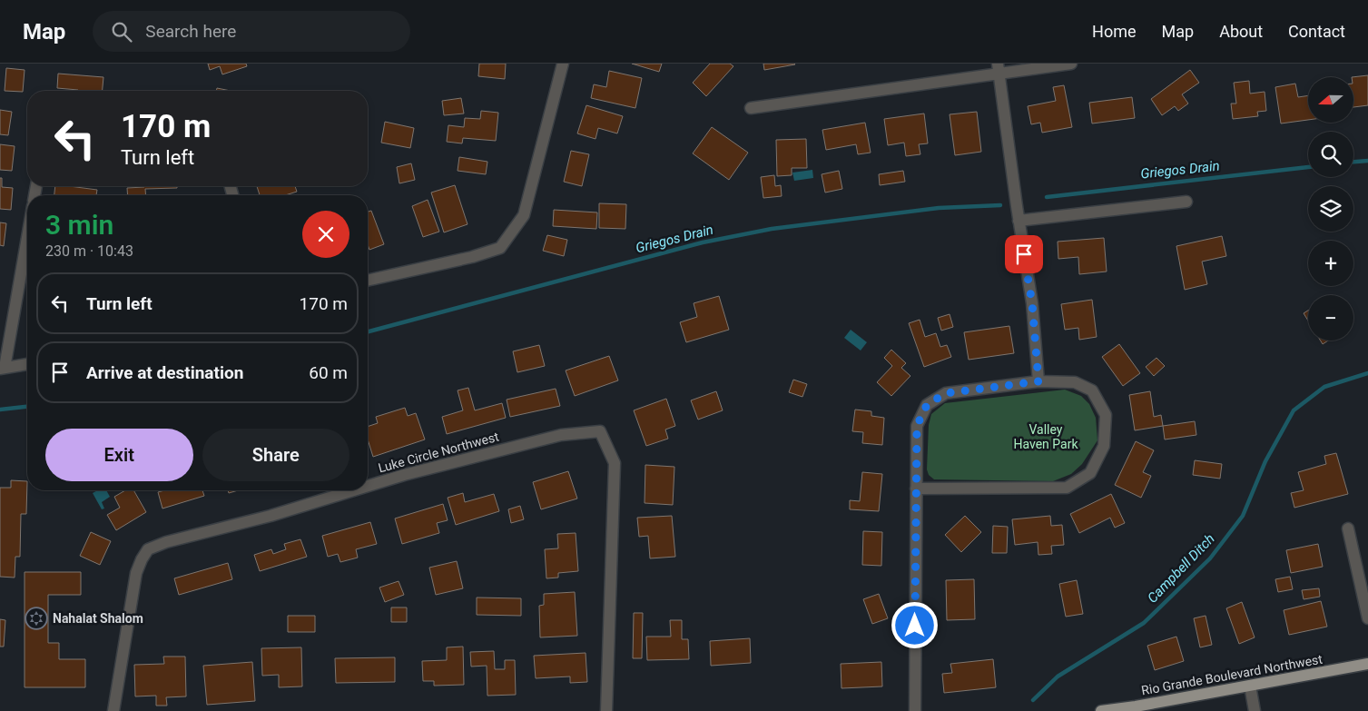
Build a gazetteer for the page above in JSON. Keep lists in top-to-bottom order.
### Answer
{
  "streets": {
    "main road": ["Rio Grande Boulevard Northwest"],
    "street": ["Luke Circle Northwest"]
  },
  "water": ["Griegos Drain", "Campbell Ditch"],
  "parks": ["Valley Haven Park"],
  "places": {
    "synagogue": ["Nahalat Shalom"]
  },
  "north": "left",
  "page": {
    "header": "Map",
    "search": "Search here",
    "nav": [
      "Home",
      "Map",
      "About",
      "Contact"
    ],
    "map_buttons": ["+", "−"],
    "turn": ["170 m", "Turn left"],
    "heading": ["3 min", "230 m · 10:43"],
    "list": [
      {
        "name": "Turn left",
        "value": "170 m"
      },
      {
        "name": "Arrive at destination",
        "value": "60 m"
      }
    ],
    "buttons": ["Exit", "Share"]
  }
}
